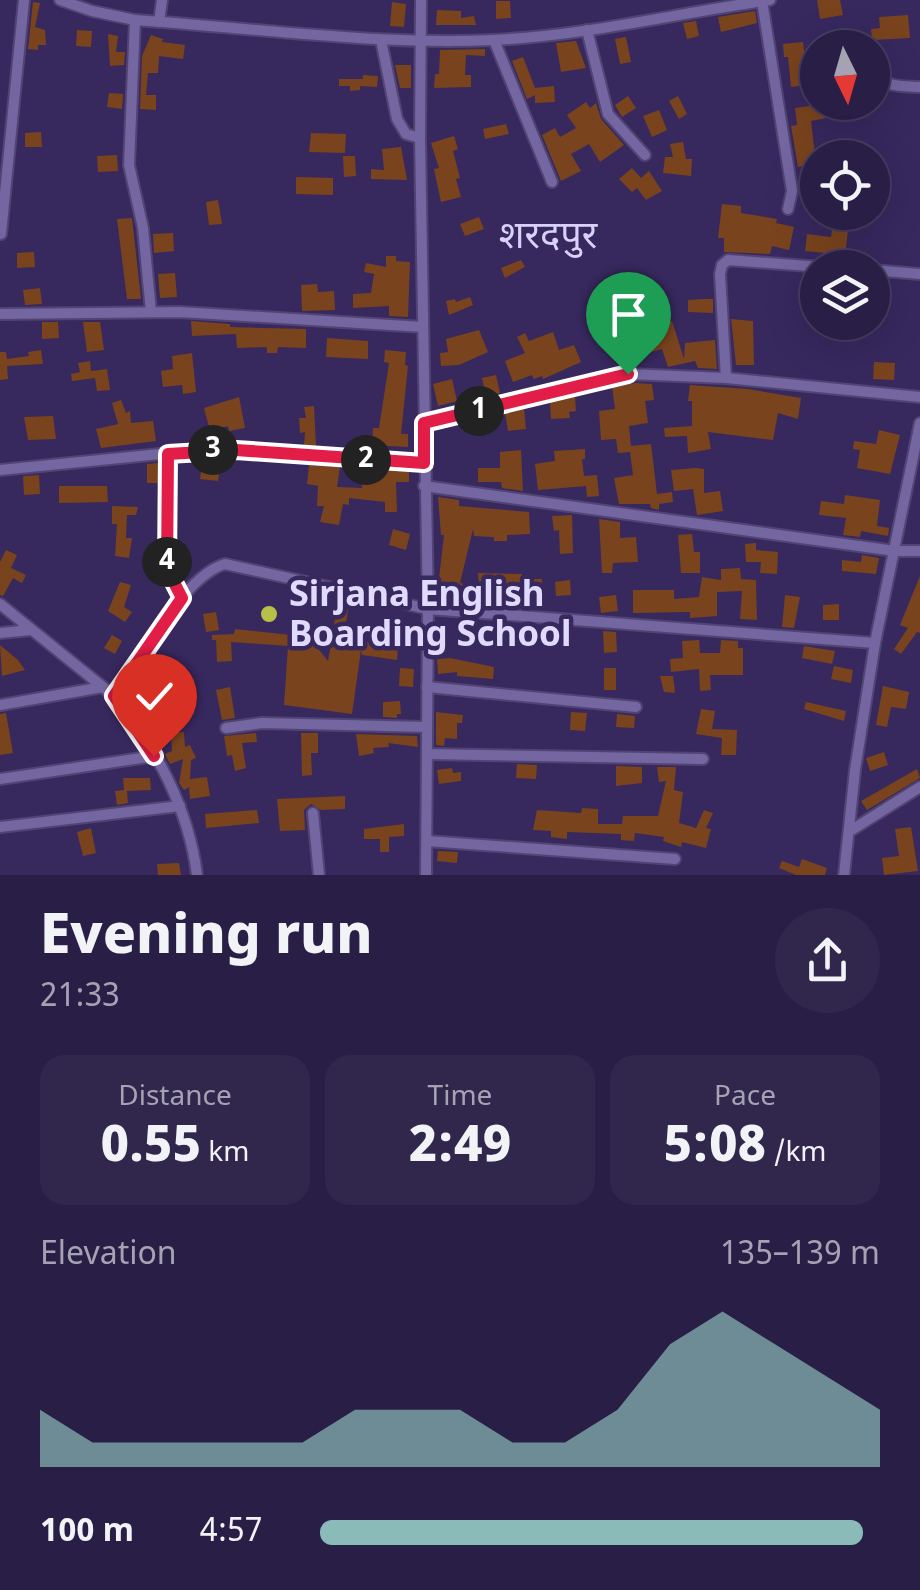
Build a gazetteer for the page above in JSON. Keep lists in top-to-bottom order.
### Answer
{
  "districts": ["शरदपुर"],
  "places": ["Sirjana English Boarding School"],
  "north": "bottom",
  "page": {
    "pins": [
      "1",
      "3",
      "2",
      "4"
    ],
    "heading": ["Evening run", "21:33"],
    "stats": [
      ["Distance", "0.55 km"],
      ["Time", "2:49"],
      ["Pace", "5:08 /km"]
    ],
    "chart": ["Elevation", "135–139 m"],
    "list": [
      {
        "name": "100 m",
        "note": "4:57"
      }
    ]
  }
}
